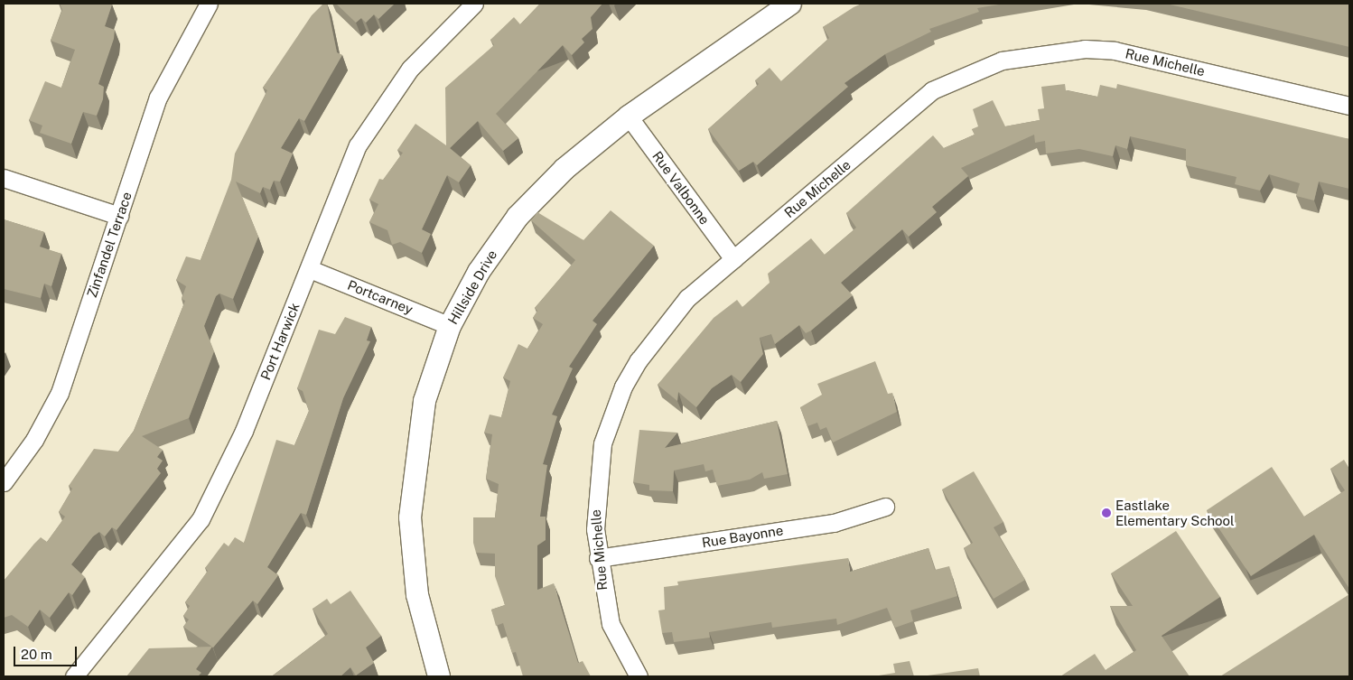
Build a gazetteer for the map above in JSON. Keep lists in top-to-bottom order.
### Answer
{
  "streets": {
    "street": [
      "Rue Michelle",
      "Rue Valbonne",
      "Zinfandel Terrace",
      "Hillside Drive",
      "Portcarney",
      "Port Harwick",
      "Rue Bayonne"
    ]
  },
  "crossings": [
    ["Rue Michelle", "Rue Valbonne"],
    ["Rue Michelle", "Rue Bayonne"],
    ["Rue Valbonne", "Hillside Drive"],
    ["Hillside Drive", "Portcarney"],
    ["Portcarney", "Port Harwick"]
  ],
  "places": ["Eastlake Elementary School"],
  "scale_bar": "20 m"
}
